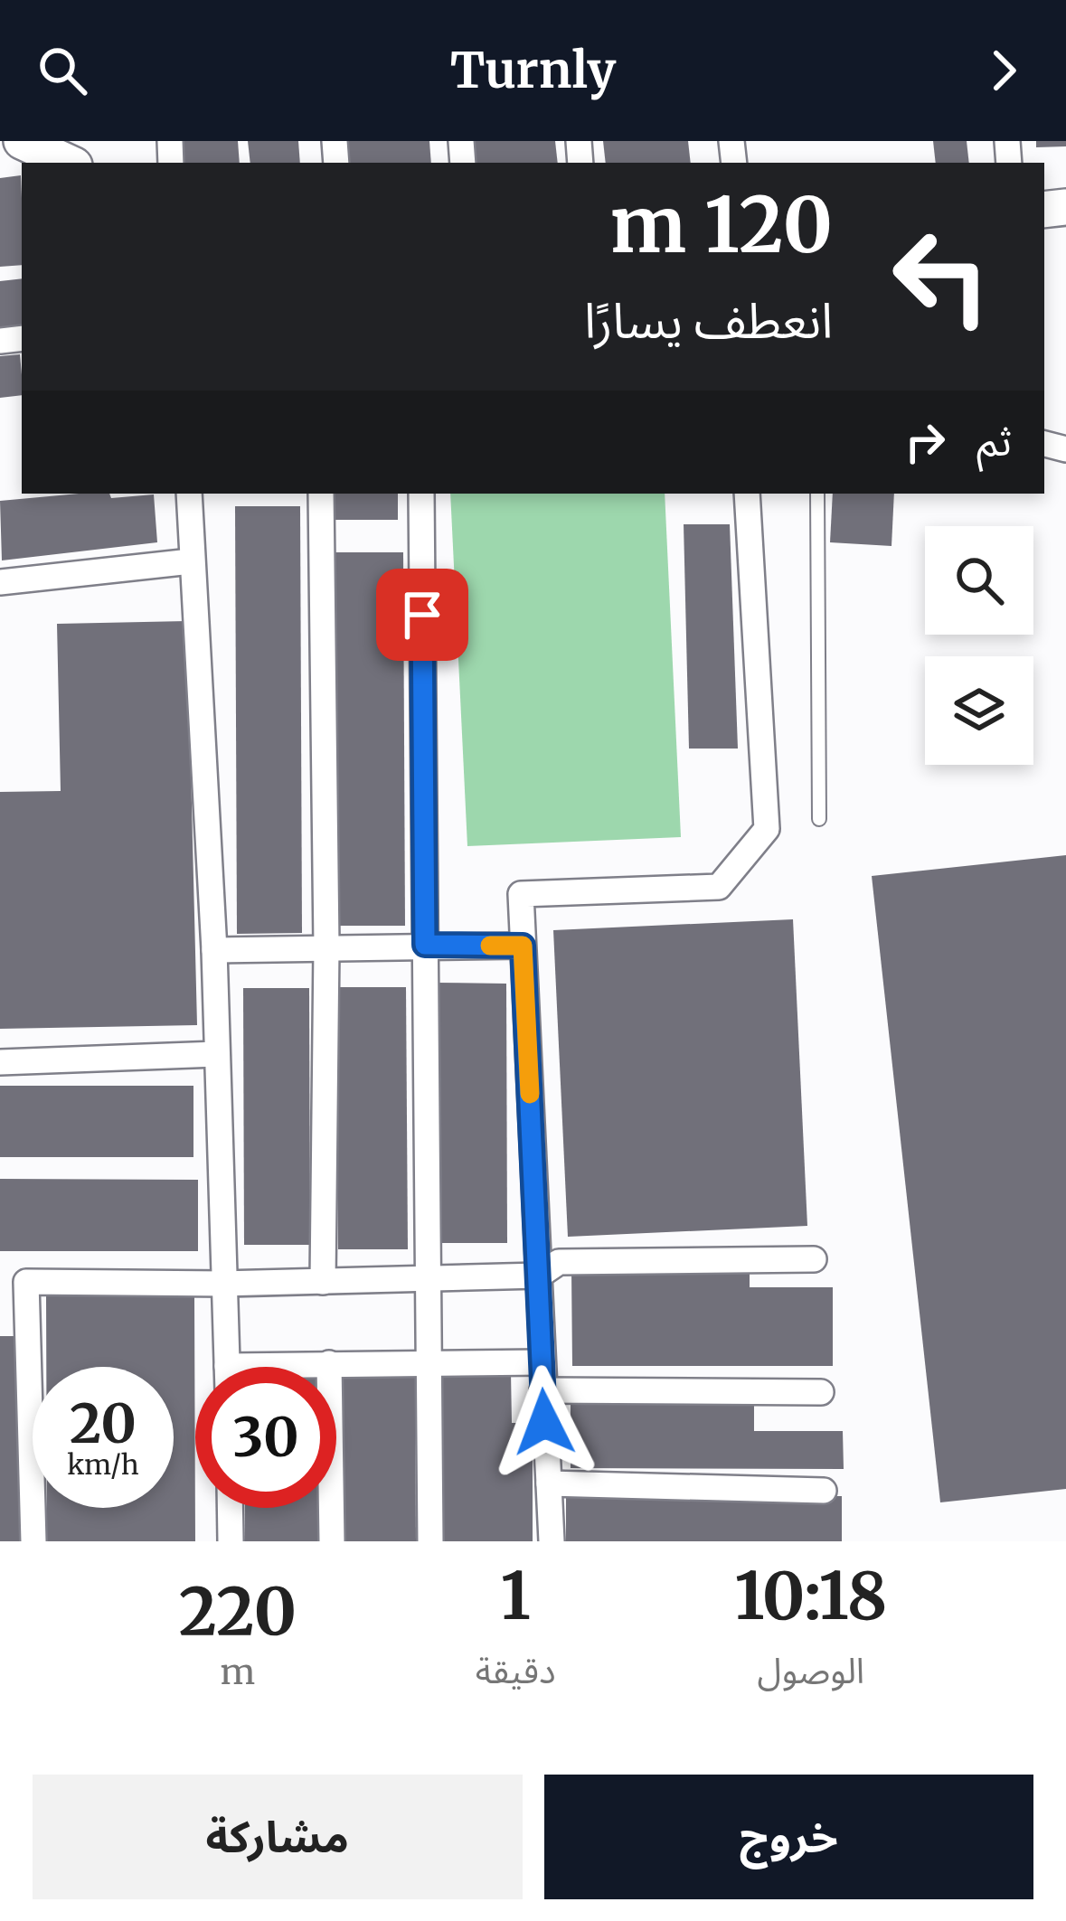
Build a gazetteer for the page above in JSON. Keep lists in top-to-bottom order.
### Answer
{
  "page": {
    "header": "Turnly",
    "turn": ["120 m", "انعطف يسارًا"],
    "then": "ثم",
    "speed": "20 km/h",
    "limit": "30",
    "eta": [
      "10:18",
      "الوصول",
      "1",
      "دقيقة",
      "220",
      "m"
    ],
    "buttons": ["خروج", "مشاركة"]
  }
}
